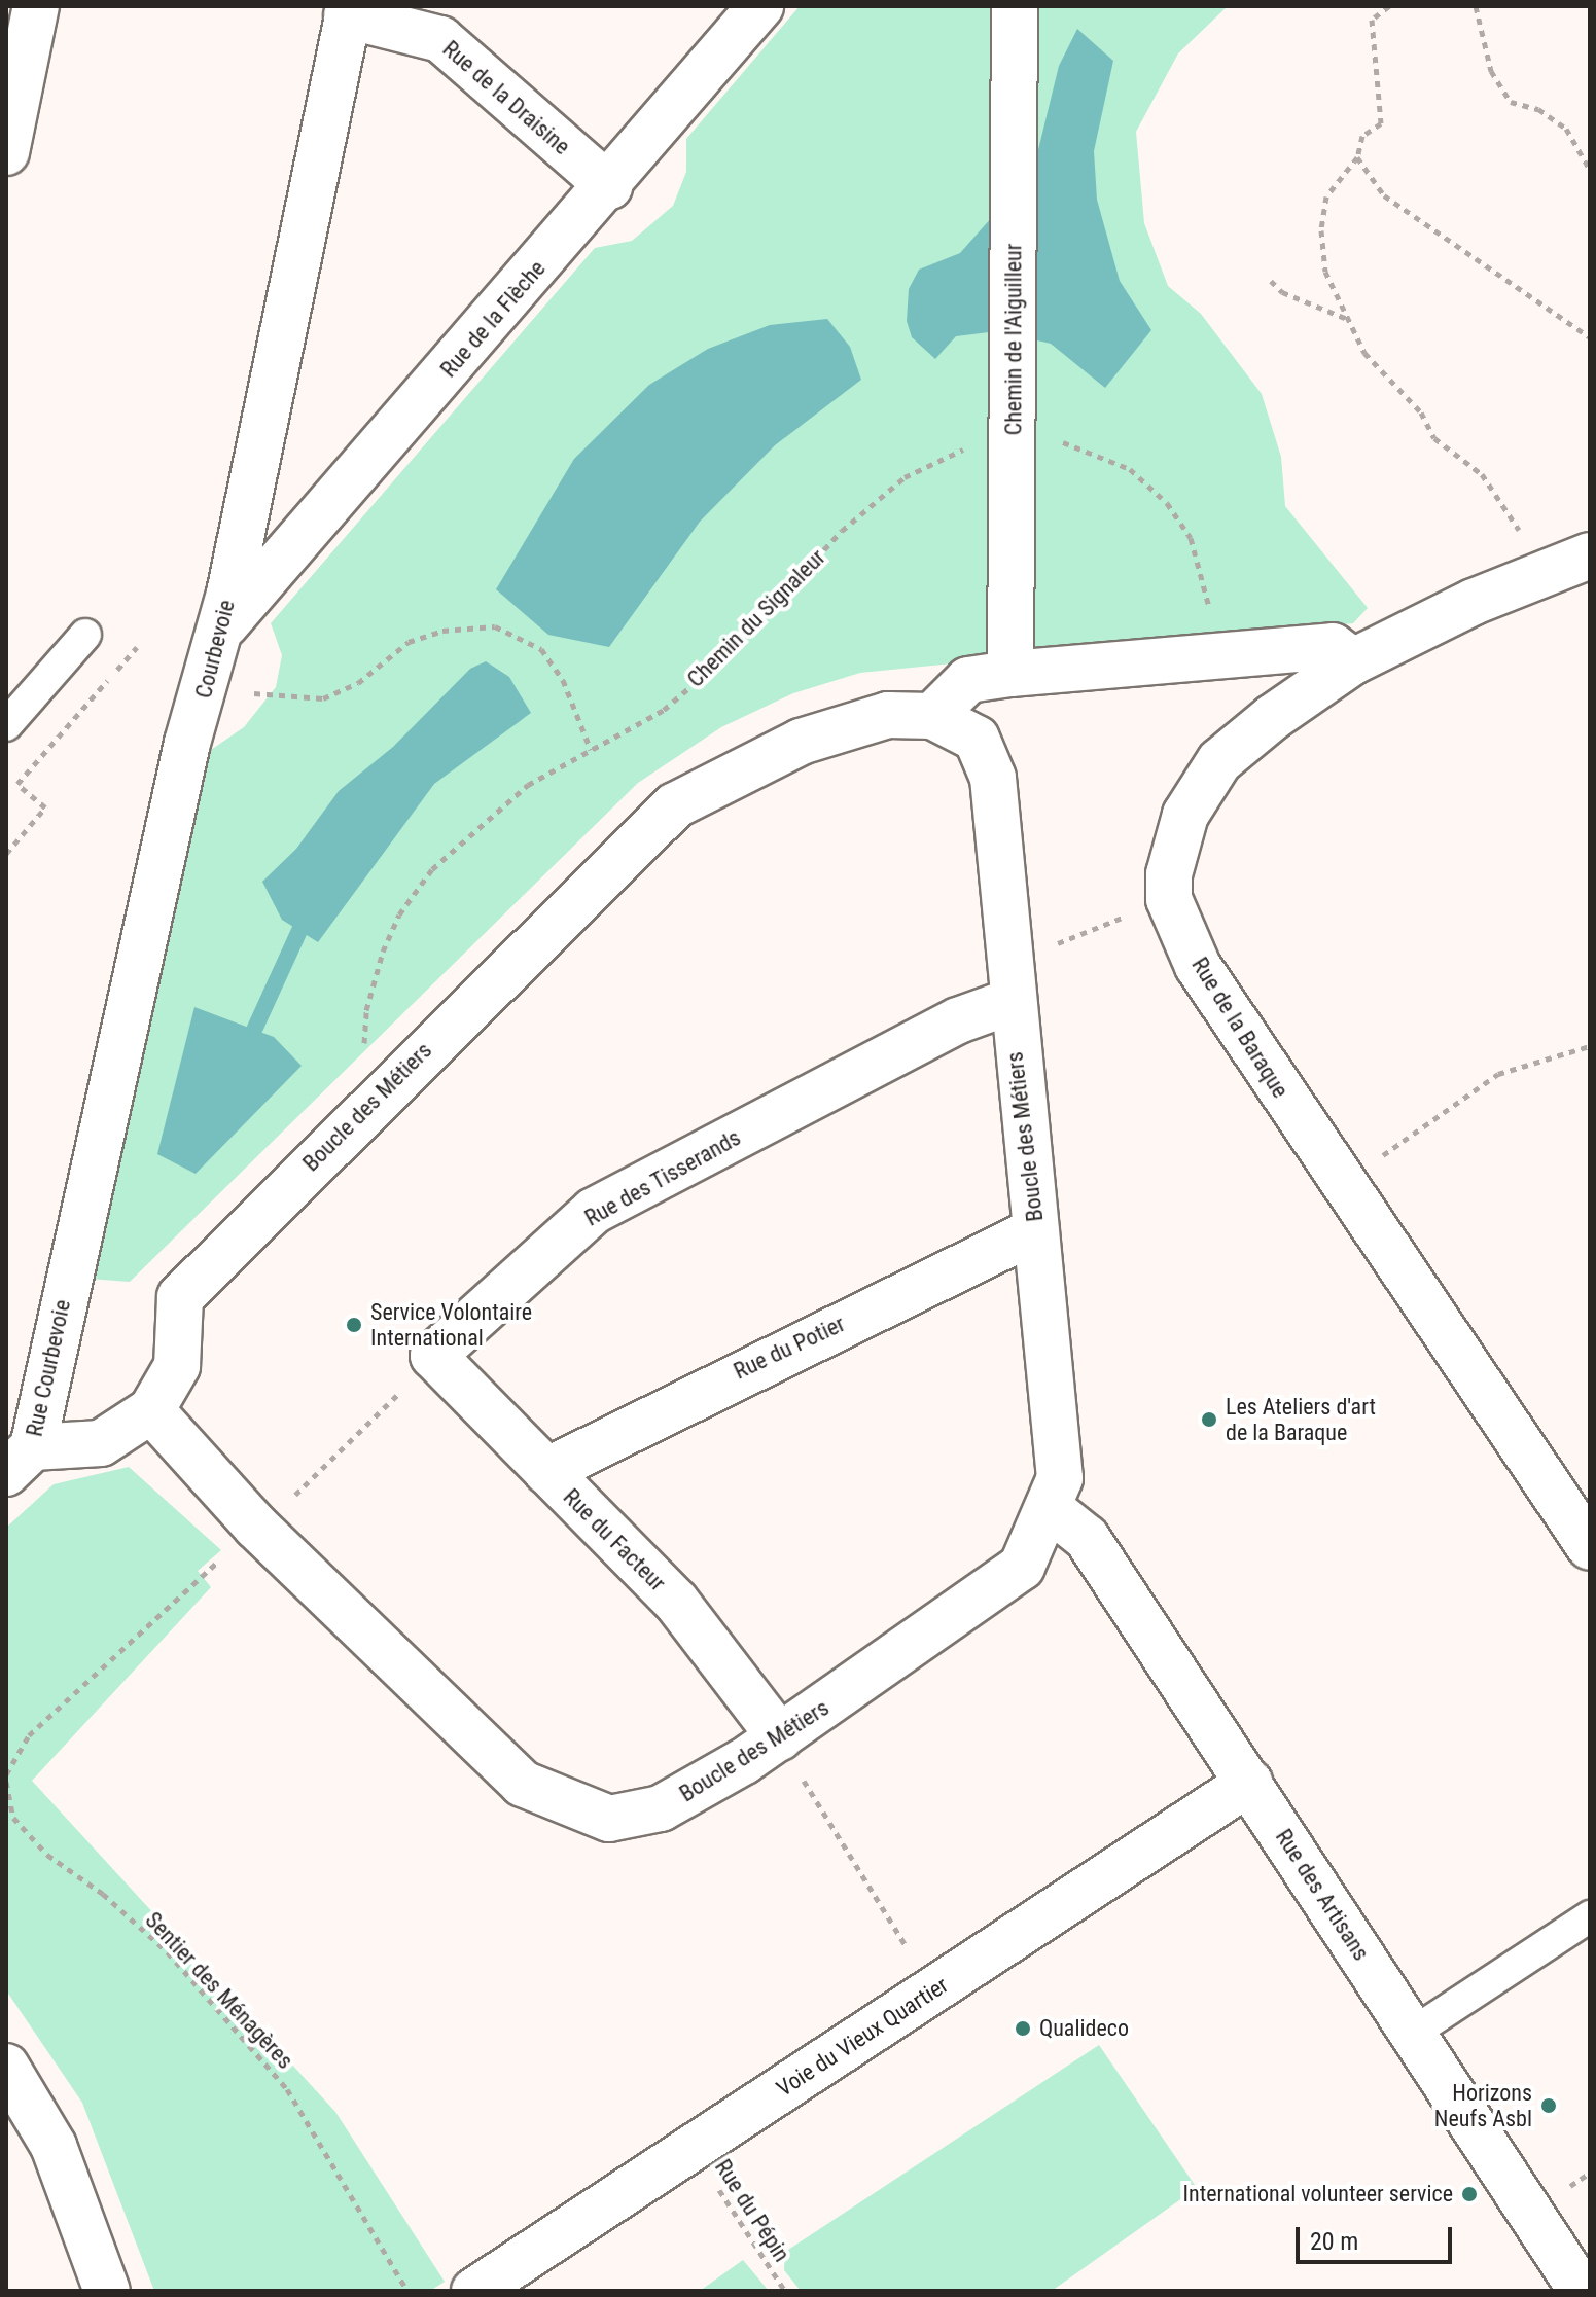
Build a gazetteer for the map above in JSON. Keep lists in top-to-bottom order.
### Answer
{
  "streets": {
    "street": [
      "Rue de la Draisine",
      "Rue de la Flèche",
      "Chemin de l'Aiguilleur",
      "Courbevoie",
      "Rue de la Baraque",
      "Boucle des Métiers",
      "Rue des Tisserands",
      "Rue du Potier",
      "Rue Courbevoie",
      "Rue du Facteur",
      "Rue des Artisans",
      "Voie du Vieux Quartier"
    ],
    "path": ["Chemin du Signaleur", "Sentier des Ménagères", "Rue du Pépin"]
  },
  "crossings": [
    ["Rue de la Draisine", "Rue de la Flèche"],
    ["Rue de la Draisine", "Courbevoie"],
    ["Rue de la Flèche", "Courbevoie"],
    ["Chemin de l'Aiguilleur", "Chemin du Signaleur"],
    ["Chemin du Signaleur", "Boucle des Métiers"],
    ["Courbevoie", "Rue Courbevoie"],
    ["Boucle des Métiers", "Rue des Tisserands"],
    ["Boucle des Métiers", "Rue du Potier"],
    ["Boucle des Métiers", "Rue Courbevoie"],
    ["Boucle des Métiers", "Rue du Facteur"],
    ["Boucle des Métiers", "Rue des Artisans"],
    ["Rue des Tisserands", "Rue du Facteur"],
    ["Rue du Potier", "Rue du Facteur"],
    ["Rue des Artisans", "Voie du Vieux Quartier"],
    ["Voie du Vieux Quartier", "Rue du Pépin"]
  ],
  "places": [
    "Service Volontaire International",
    "Les Ateliers d'art de la Baraque",
    "Qualideco",
    "Horizons Neufs Asbl",
    "International volunteer service"
  ],
  "scale_bar": "20 m"
}
